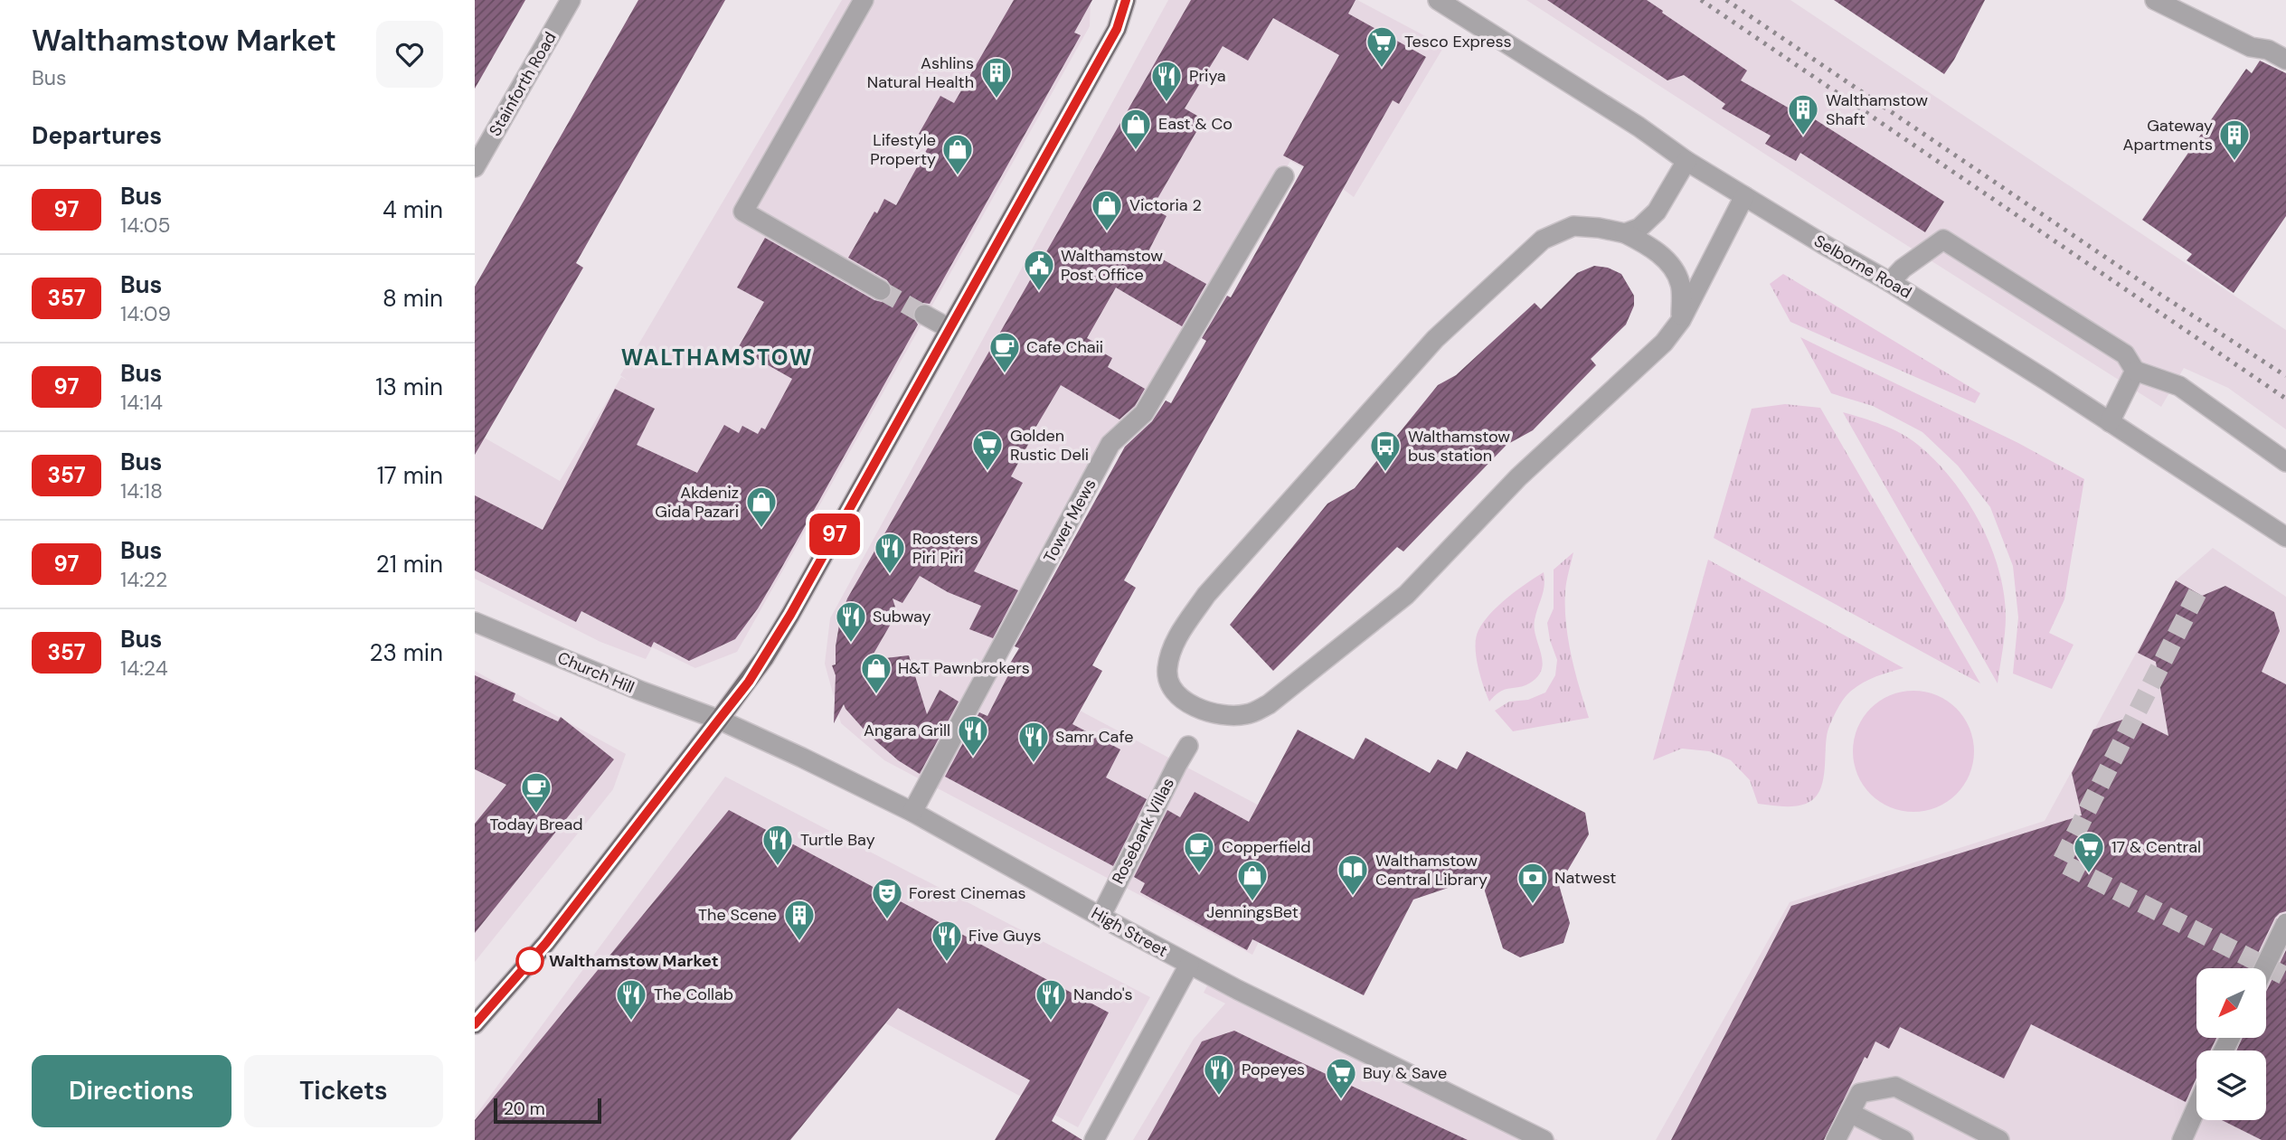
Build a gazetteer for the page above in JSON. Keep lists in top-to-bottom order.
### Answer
{
  "streets": {
    "street": [
      "Stainforth Road",
      "Selborne Road",
      "Tower Mews",
      "Church Hill",
      "Rosebank Villas",
      "High Street"
    ]
  },
  "crossings": [
    ["Tower Mews", "High Street"],
    ["Church Hill", "High Street"],
    ["Rosebank Villas", "High Street"]
  ],
  "districts": ["WALTHAMSTOW"],
  "places": {
    "supermarket": [
      "Tesco Express",
      "Golden Rustic Deli",
      "17 & Central",
      "Buy & Save"
    ],
    "building": [
      "Ashlins Natural Health",
      "Walthamstow Shaft",
      "Gateway Apartments",
      "The Scene"
    ],
    "restaurant": [
      "Priya",
      "Roosters Piri Piri",
      "Subway",
      "Angara Grill",
      "Samr Cafe",
      "Turtle Bay",
      "Five Guys",
      "The Collab",
      "Nando's",
      "Popeyes"
    ],
    "shop": [
      "East & Co",
      "Lifestyle Property",
      "Victoria 2",
      "Akdeniz Gida Pazari",
      "H&T Pawnbrokers",
      "JenningsBet"
    ],
    "public building": ["Walthamstow Post Office"],
    "cafe": ["Cafe Chaii", "Today Bread", "Copperfield"],
    "bus stop": ["Walthamstow bus station"],
    "library": ["Walthamstow Central Library"],
    "bank": ["Natwest"],
    "theatre": ["Forest Cinemas"],
    "other": ["Walthamstow Market"]
  },
  "lines": ["bus line 97"],
  "scale_bar": "20 m",
  "north": "bottom left",
  "page": {
    "heading": [
      ["Walthamstow Market", "Bus"],
      "Departures"
    ],
    "on_map": "97",
    "list": [
      {
        "mark": "97",
        "name": "Bus",
        "note": "14:05",
        "value": "4 min"
      },
      {
        "mark": "357",
        "name": "Bus",
        "note": "14:09",
        "value": "8 min"
      },
      {
        "mark": "97",
        "name": "Bus",
        "note": "14:14",
        "value": "13 min"
      },
      {
        "mark": "357",
        "name": "Bus",
        "note": "14:18",
        "value": "17 min"
      },
      {
        "mark": "97",
        "name": "Bus",
        "note": "14:22",
        "value": "21 min"
      },
      {
        "mark": "357",
        "name": "Bus",
        "note": "14:24",
        "value": "23 min"
      }
    ],
    "buttons": ["Directions", "Tickets"],
    "scale": "20 m"
  }
}
